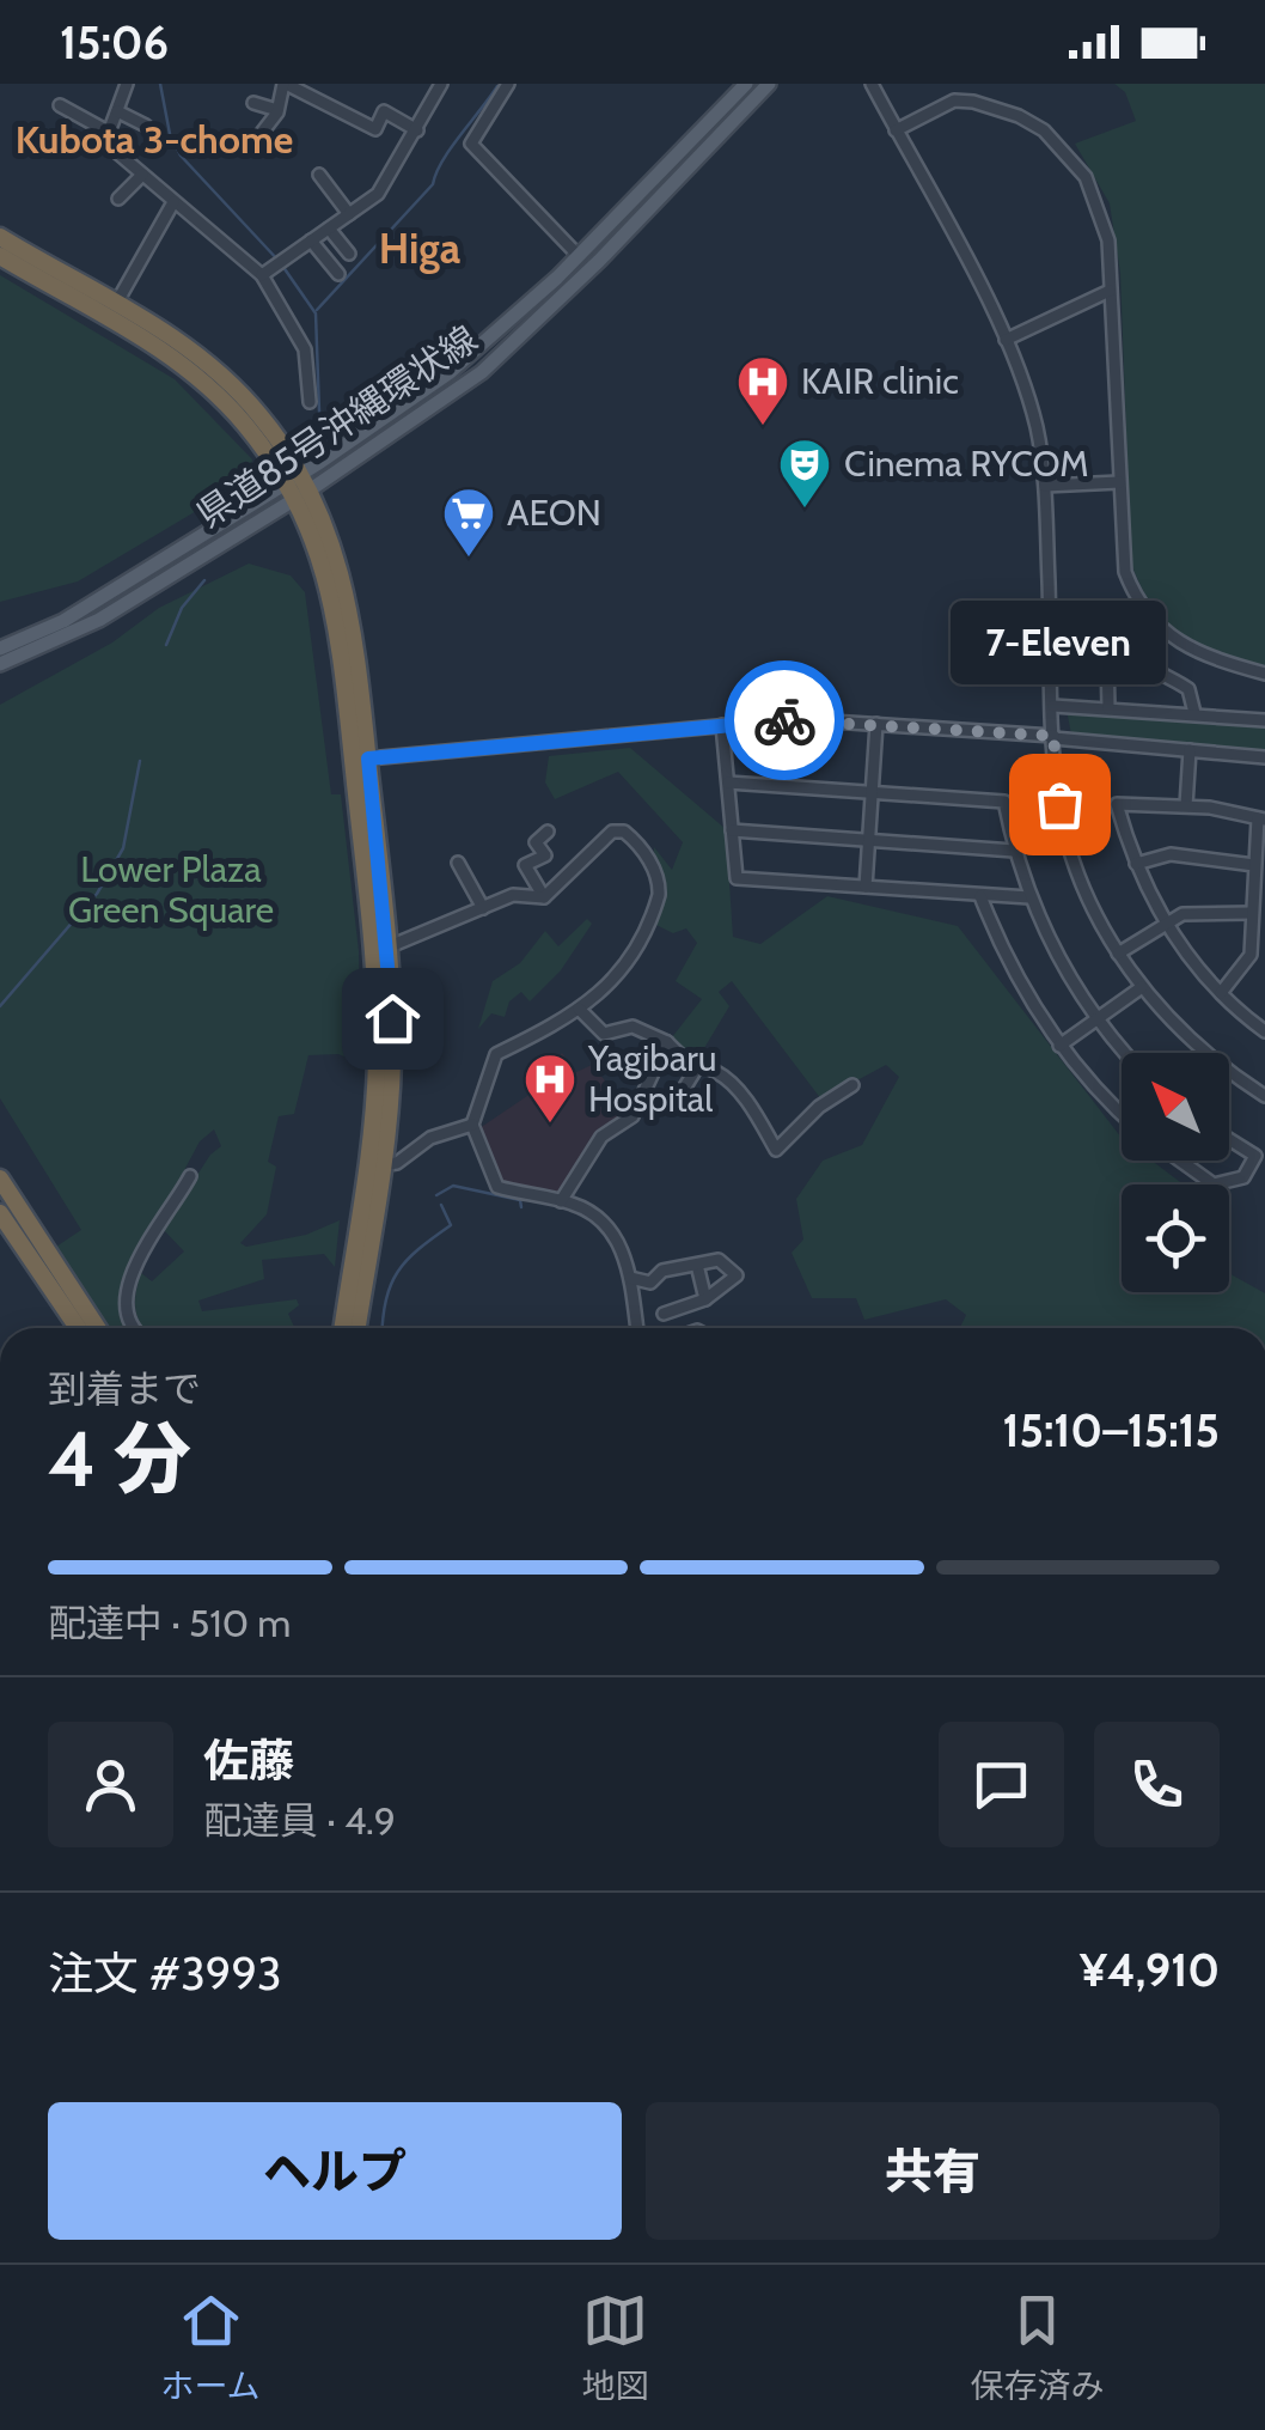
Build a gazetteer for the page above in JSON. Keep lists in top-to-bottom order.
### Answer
{
  "streets": {
    "main road": ["県道85号沖縄環状線"]
  },
  "districts": ["Kubota 3-chome", "Higa"],
  "parks": ["Lower Plaza Green Square"],
  "places": {
    "hospital": ["KAIR clinic", "Yagibaru Hospital"],
    "theatre": ["Cinema RYCOM"],
    "supermarket": ["AEON"],
    "other": ["7-Eleven"]
  },
  "north": "top left",
  "page": {
    "status": "15:06",
    "bubble": "7-Eleven",
    "heading": ["4 分", "到着まで", "15:10–15:15"],
    "panel": [
      "佐藤",
      "配達員 · 4.9",
      "注文 #3993",
      "¥4,910"
    ],
    "bar": "配達中 · 510 m",
    "buttons": ["ヘルプ", "共有"],
    "tabs": ["ホーム", "地図", "保存済み"]
  }
}
